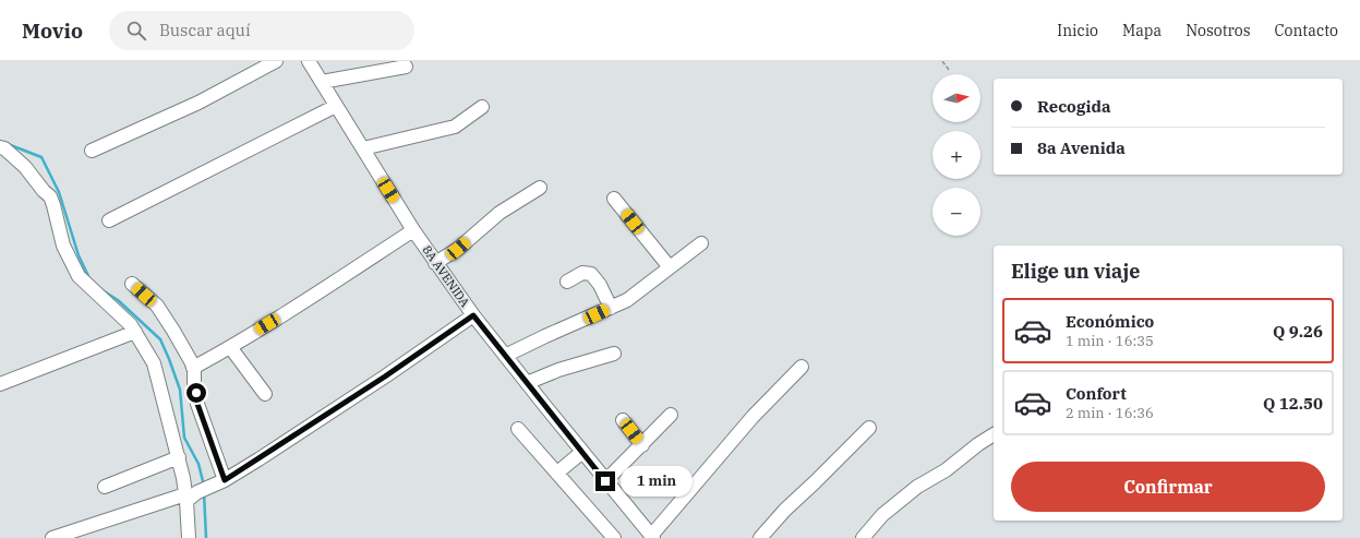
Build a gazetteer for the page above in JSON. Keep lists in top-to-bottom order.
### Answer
{
  "streets": {
    "street": ["8A AVENIDA"]
  },
  "north": "right",
  "page": {
    "header": "Movio",
    "search": "Buscar aquí",
    "nav": [
      "Inicio",
      "Mapa",
      "Nosotros",
      "Contacto"
    ],
    "map_buttons": ["+", "−"],
    "banner": ["Recogida", "8a Avenida"],
    "heading": "Elige un viaje",
    "list": [
      {
        "name": "Económico",
        "note": "1 min · 16:35",
        "value": "Q 9.26"
      },
      {
        "name": "Confort",
        "note": "2 min · 16:36",
        "value": "Q 12.50"
      }
    ],
    "buttons": "Confirmar",
    "bubble": "1 min"
  }
}
